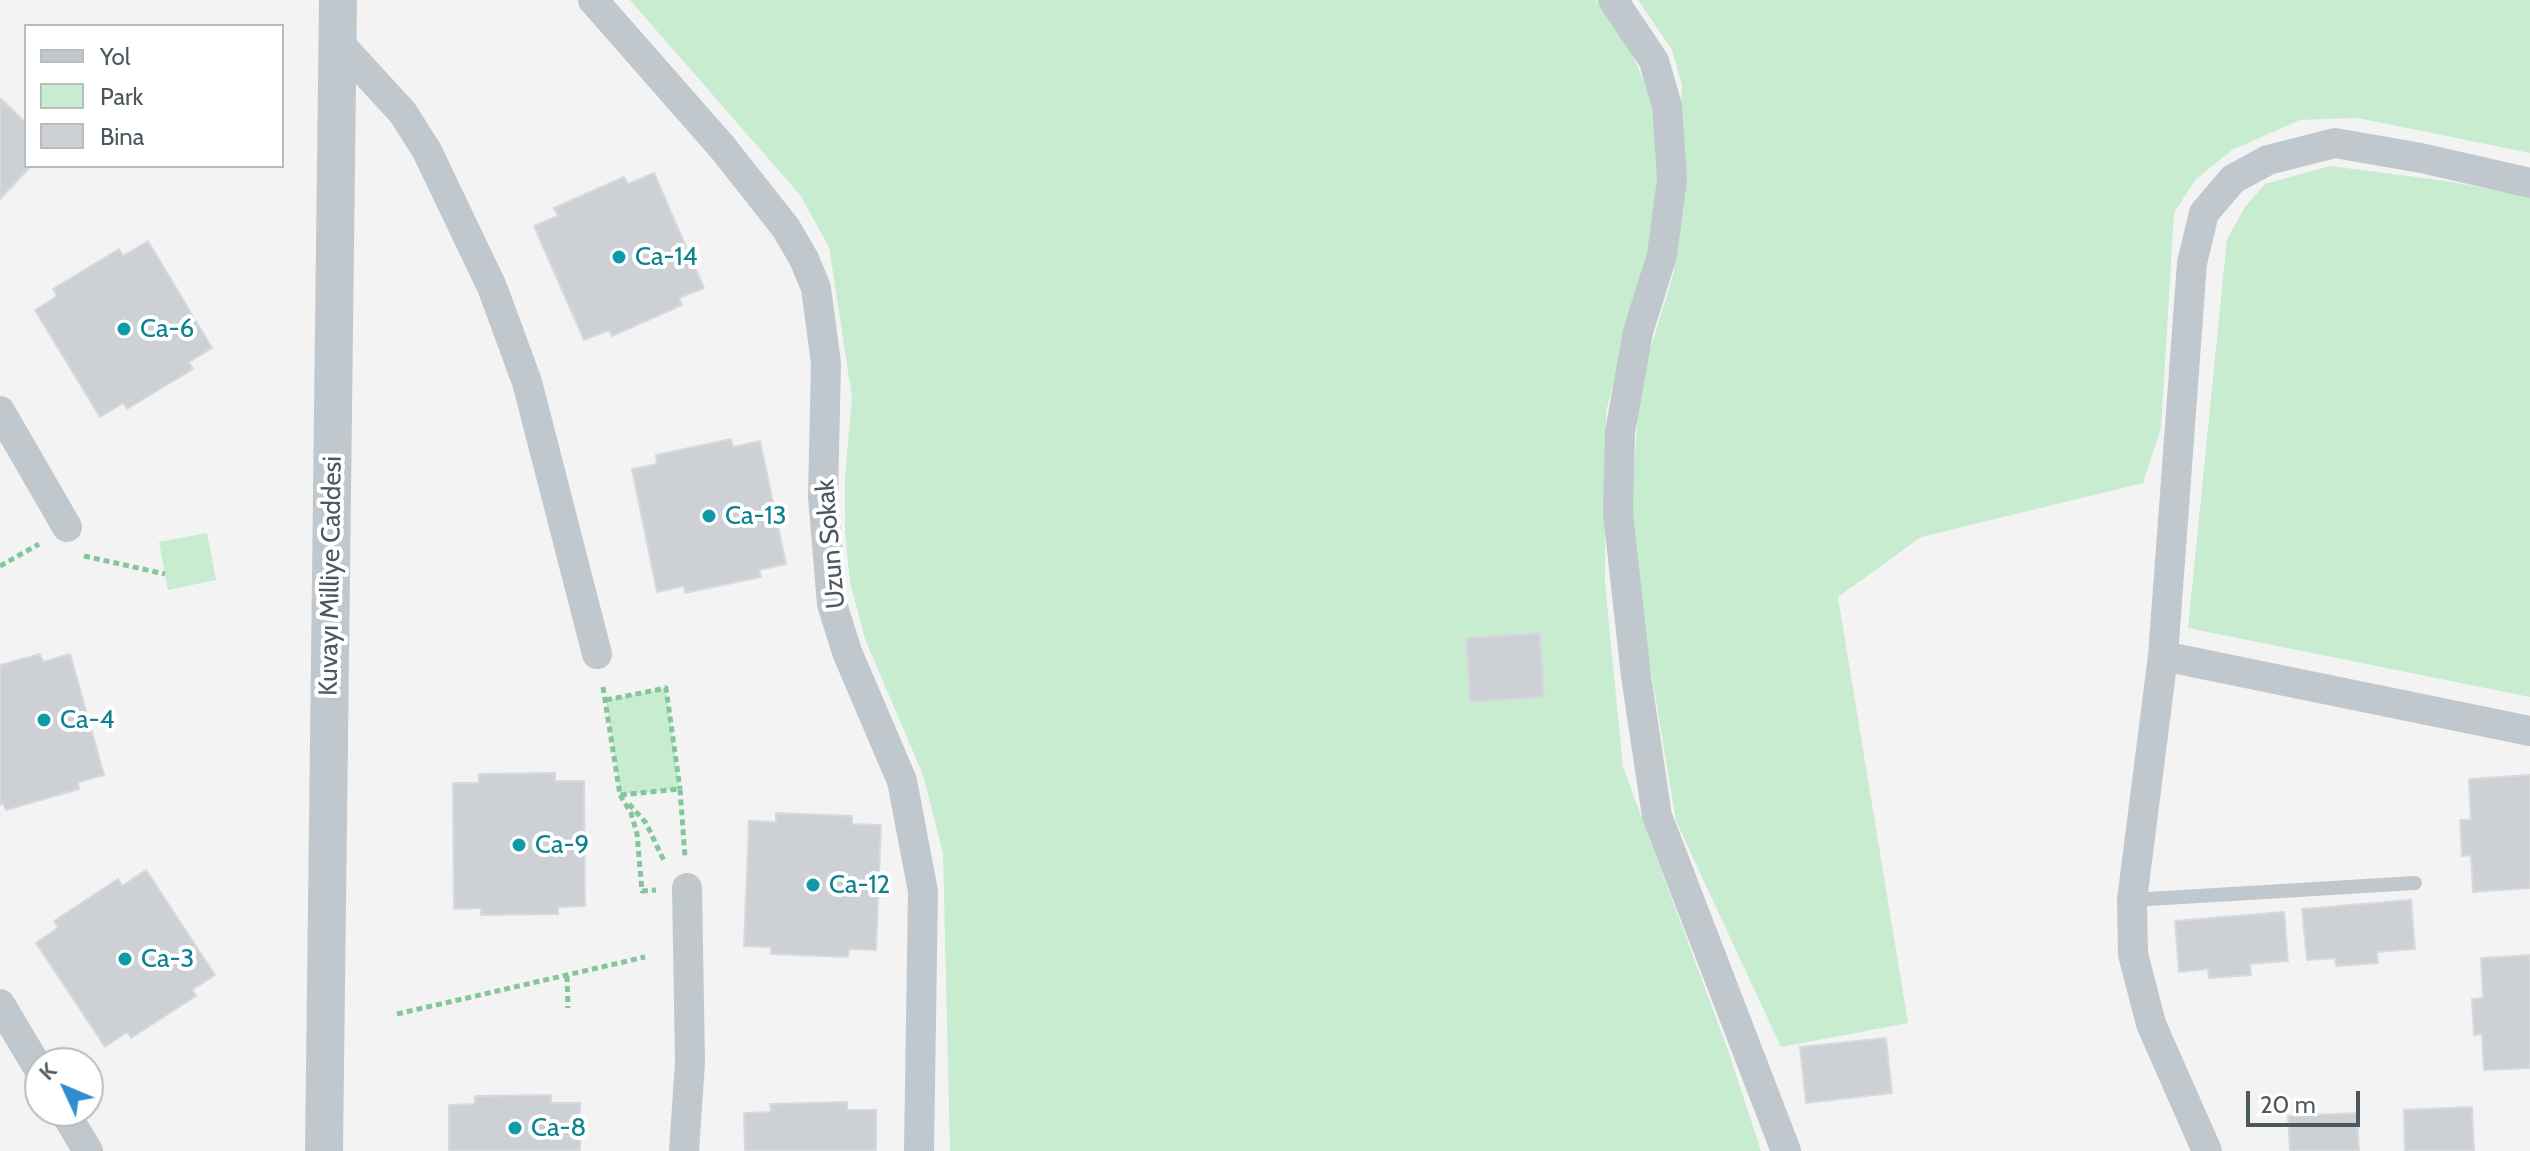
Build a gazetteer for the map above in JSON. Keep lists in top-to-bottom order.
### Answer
{
  "streets": {
    "street": ["Uzun Sokak", "Kuvayı Milliye Caddesi"]
  },
  "places": [
    "Ca-14",
    "Ca-6",
    "Ca-13",
    "Ca-4",
    "Ca-9",
    "Ca-12",
    "Ca-3",
    "Ca-8"
  ],
  "legend": ["Yol", "Park", "Bina"],
  "scale_bar": "20 m",
  "north": "top left"
}
